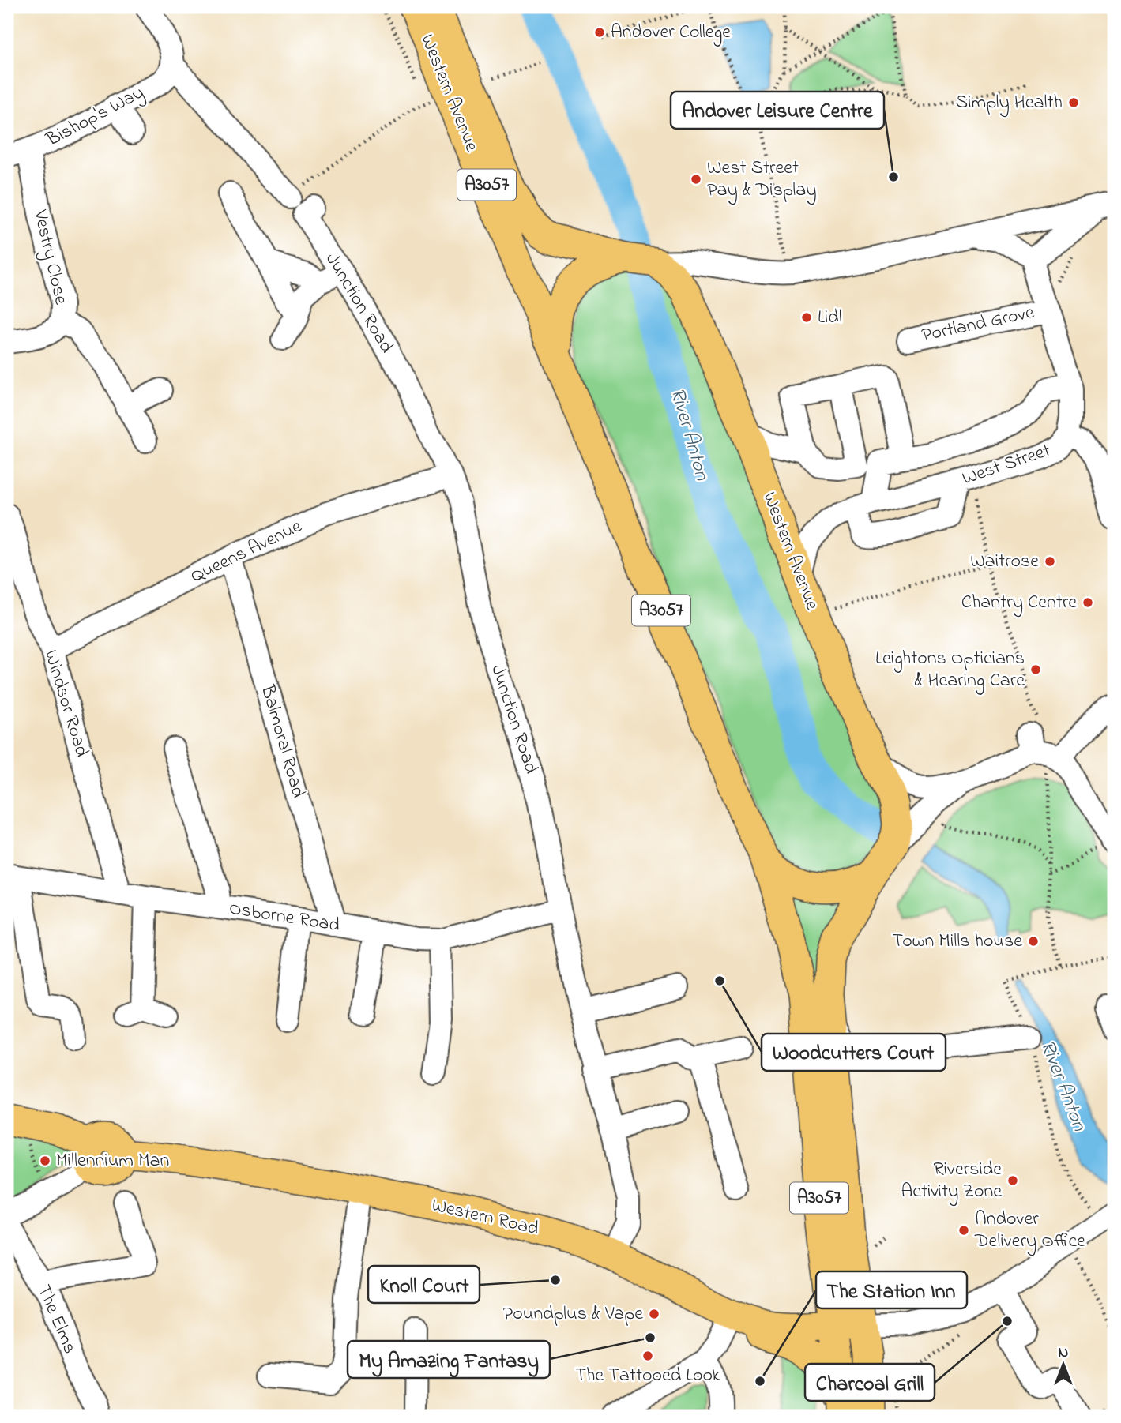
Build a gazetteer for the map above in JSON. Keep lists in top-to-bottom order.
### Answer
{
  "streets": {
    "main road": ["Western Avenue", "A3057", "Western Road"],
    "street": [
      "Bishop's Way",
      "Vestry Close",
      "Junction Road",
      "Portland Grove",
      "West Street",
      "Queens Avenue",
      "Windsor Road",
      "Balmoral Road",
      "Osborne Road",
      "The Elms"
    ]
  },
  "crossings": [
    ["Western Avenue", "West Street"],
    ["Western Avenue", "Western Road"],
    ["Bishop's Way", "Vestry Close"],
    ["Junction Road", "Queens Avenue"],
    ["Junction Road", "Osborne Road"],
    ["Junction Road", "Western Road"],
    ["Portland Grove", "West Street"],
    ["Queens Avenue", "Windsor Road"],
    ["Queens Avenue", "Balmoral Road"],
    ["Windsor Road", "Osborne Road"],
    ["Balmoral Road", "Osborne Road"]
  ],
  "water": ["River Anton"],
  "places": [
    "Andover College",
    "Simply Health",
    "Andover Leisure Centre",
    "West Street Pay & Display",
    "Lidl",
    "Waitrose",
    "Chantry Centre",
    "Leightons Opticians & Hearing Care",
    "Town Mills house",
    "Woodcutters Court",
    "Millennium Man",
    "Riverside Activity Zone",
    "Andover Delivery Office",
    "Knoll Court",
    "Poundplus & Vape",
    "Charcoal Grill",
    "My Amazing Fantasy",
    "The Tattooed Look",
    "The Station Inn"
  ],
  "north": "top"
}
